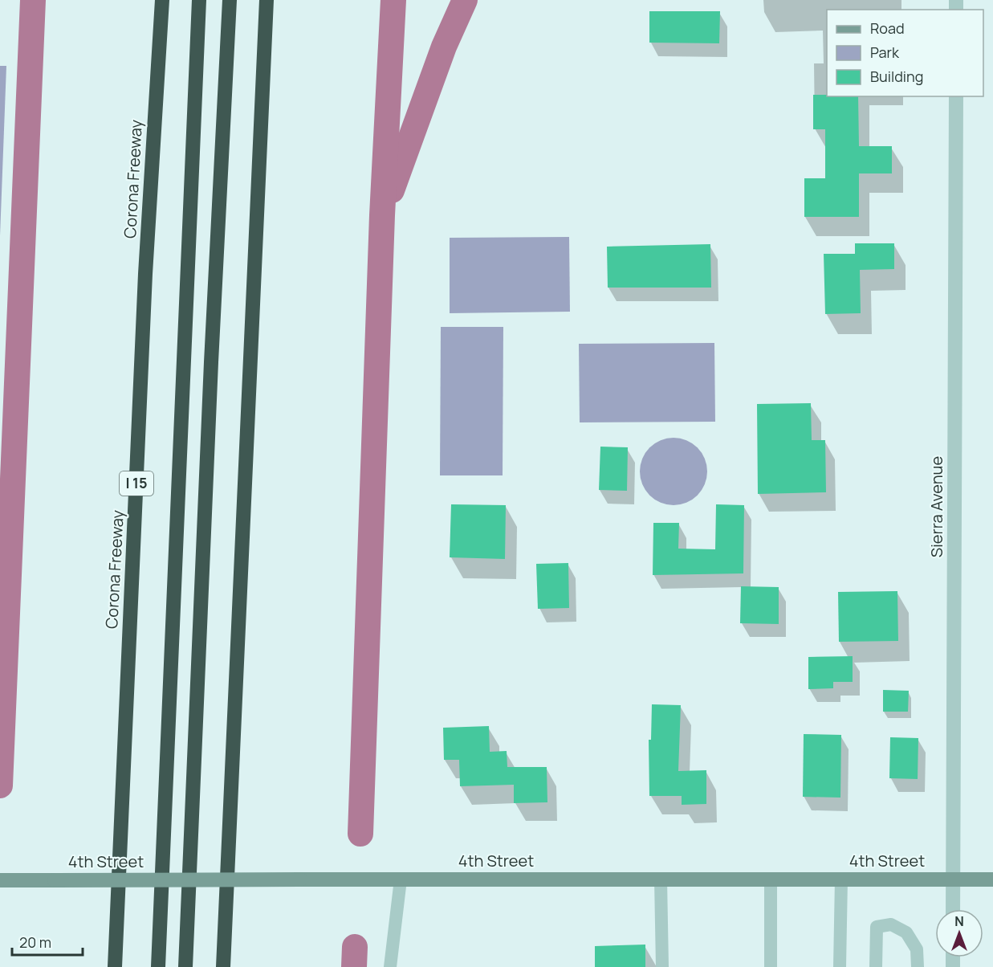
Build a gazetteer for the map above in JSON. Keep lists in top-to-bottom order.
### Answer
{
  "streets": {
    "highway": ["Corona Freeway", "I 15"],
    "street": ["Sierra Avenue", "4th Street"]
  },
  "crossings": [
    ["Sierra Avenue", "4th Street"]
  ],
  "legend": ["Road", "Park", "Building"],
  "scale_bar": "20 m",
  "north": "top"
}
